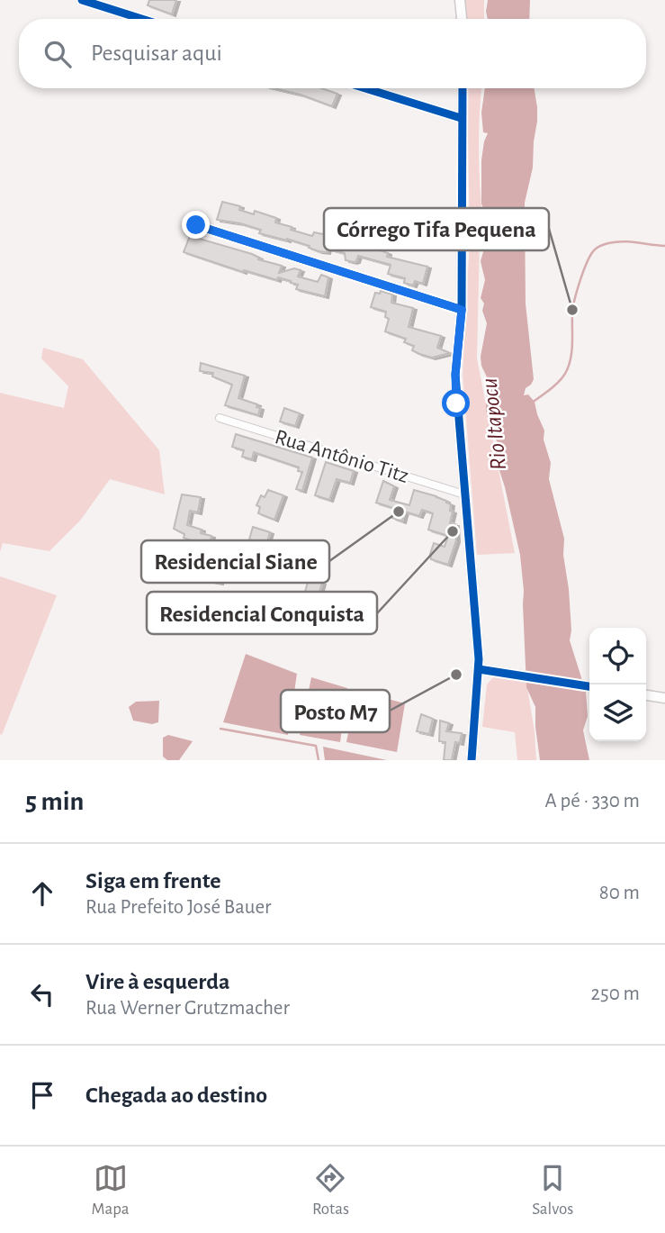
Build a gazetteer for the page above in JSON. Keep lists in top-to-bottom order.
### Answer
{
  "streets": {
    "street": ["Rua Antônio Titz"]
  },
  "water": ["Rio Itapocu"],
  "places": [
    "Córrego Tifa Pequena",
    "Residencial Siane",
    "Residencial Conquista",
    "Posto M7"
  ],
  "page": {
    "search": "Pesquisar aqui",
    "heading": ["5 min", "A pé · 330 m"],
    "list": [
      ["Siga em frente", "Rua Prefeito José Bauer", "80 m"],
      ["Vire à esquerda", "Rua Werner Grutzmacher", "250 m"],
      "Chegada ao destino"
    ],
    "nav": ["Mapa", "Rotas", "Salvos"]
  }
}
